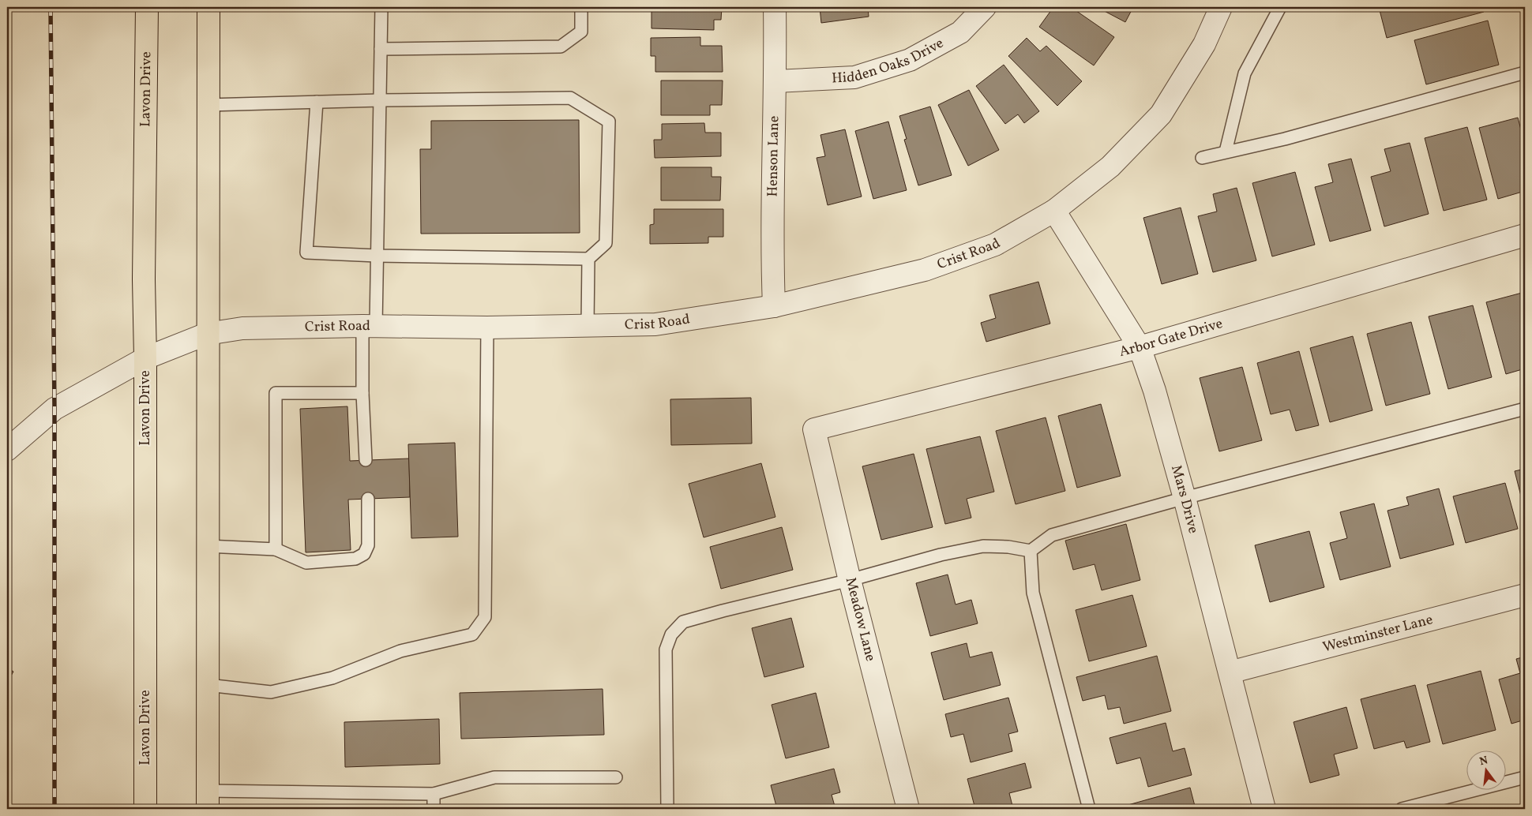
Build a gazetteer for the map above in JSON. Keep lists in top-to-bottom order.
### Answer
{
  "streets": {
    "main road": ["Lavon Drive"],
    "street": [
      "Hidden Oaks Drive",
      "Henson Lane",
      "Crist Road",
      "Arbor Gate Drive",
      "Mars Drive",
      "Meadow Lane",
      "Westminster Lane"
    ]
  },
  "crossings": [
    ["Hidden Oaks Drive", "Henson Lane"],
    ["Lavon Drive", "Crist Road"],
    ["Henson Lane", "Crist Road"],
    ["Crist Road", "Mars Drive"],
    ["Arbor Gate Drive", "Mars Drive"],
    ["Arbor Gate Drive", "Meadow Lane"],
    ["Mars Drive", "Westminster Lane"]
  ],
  "north": "top"
}
